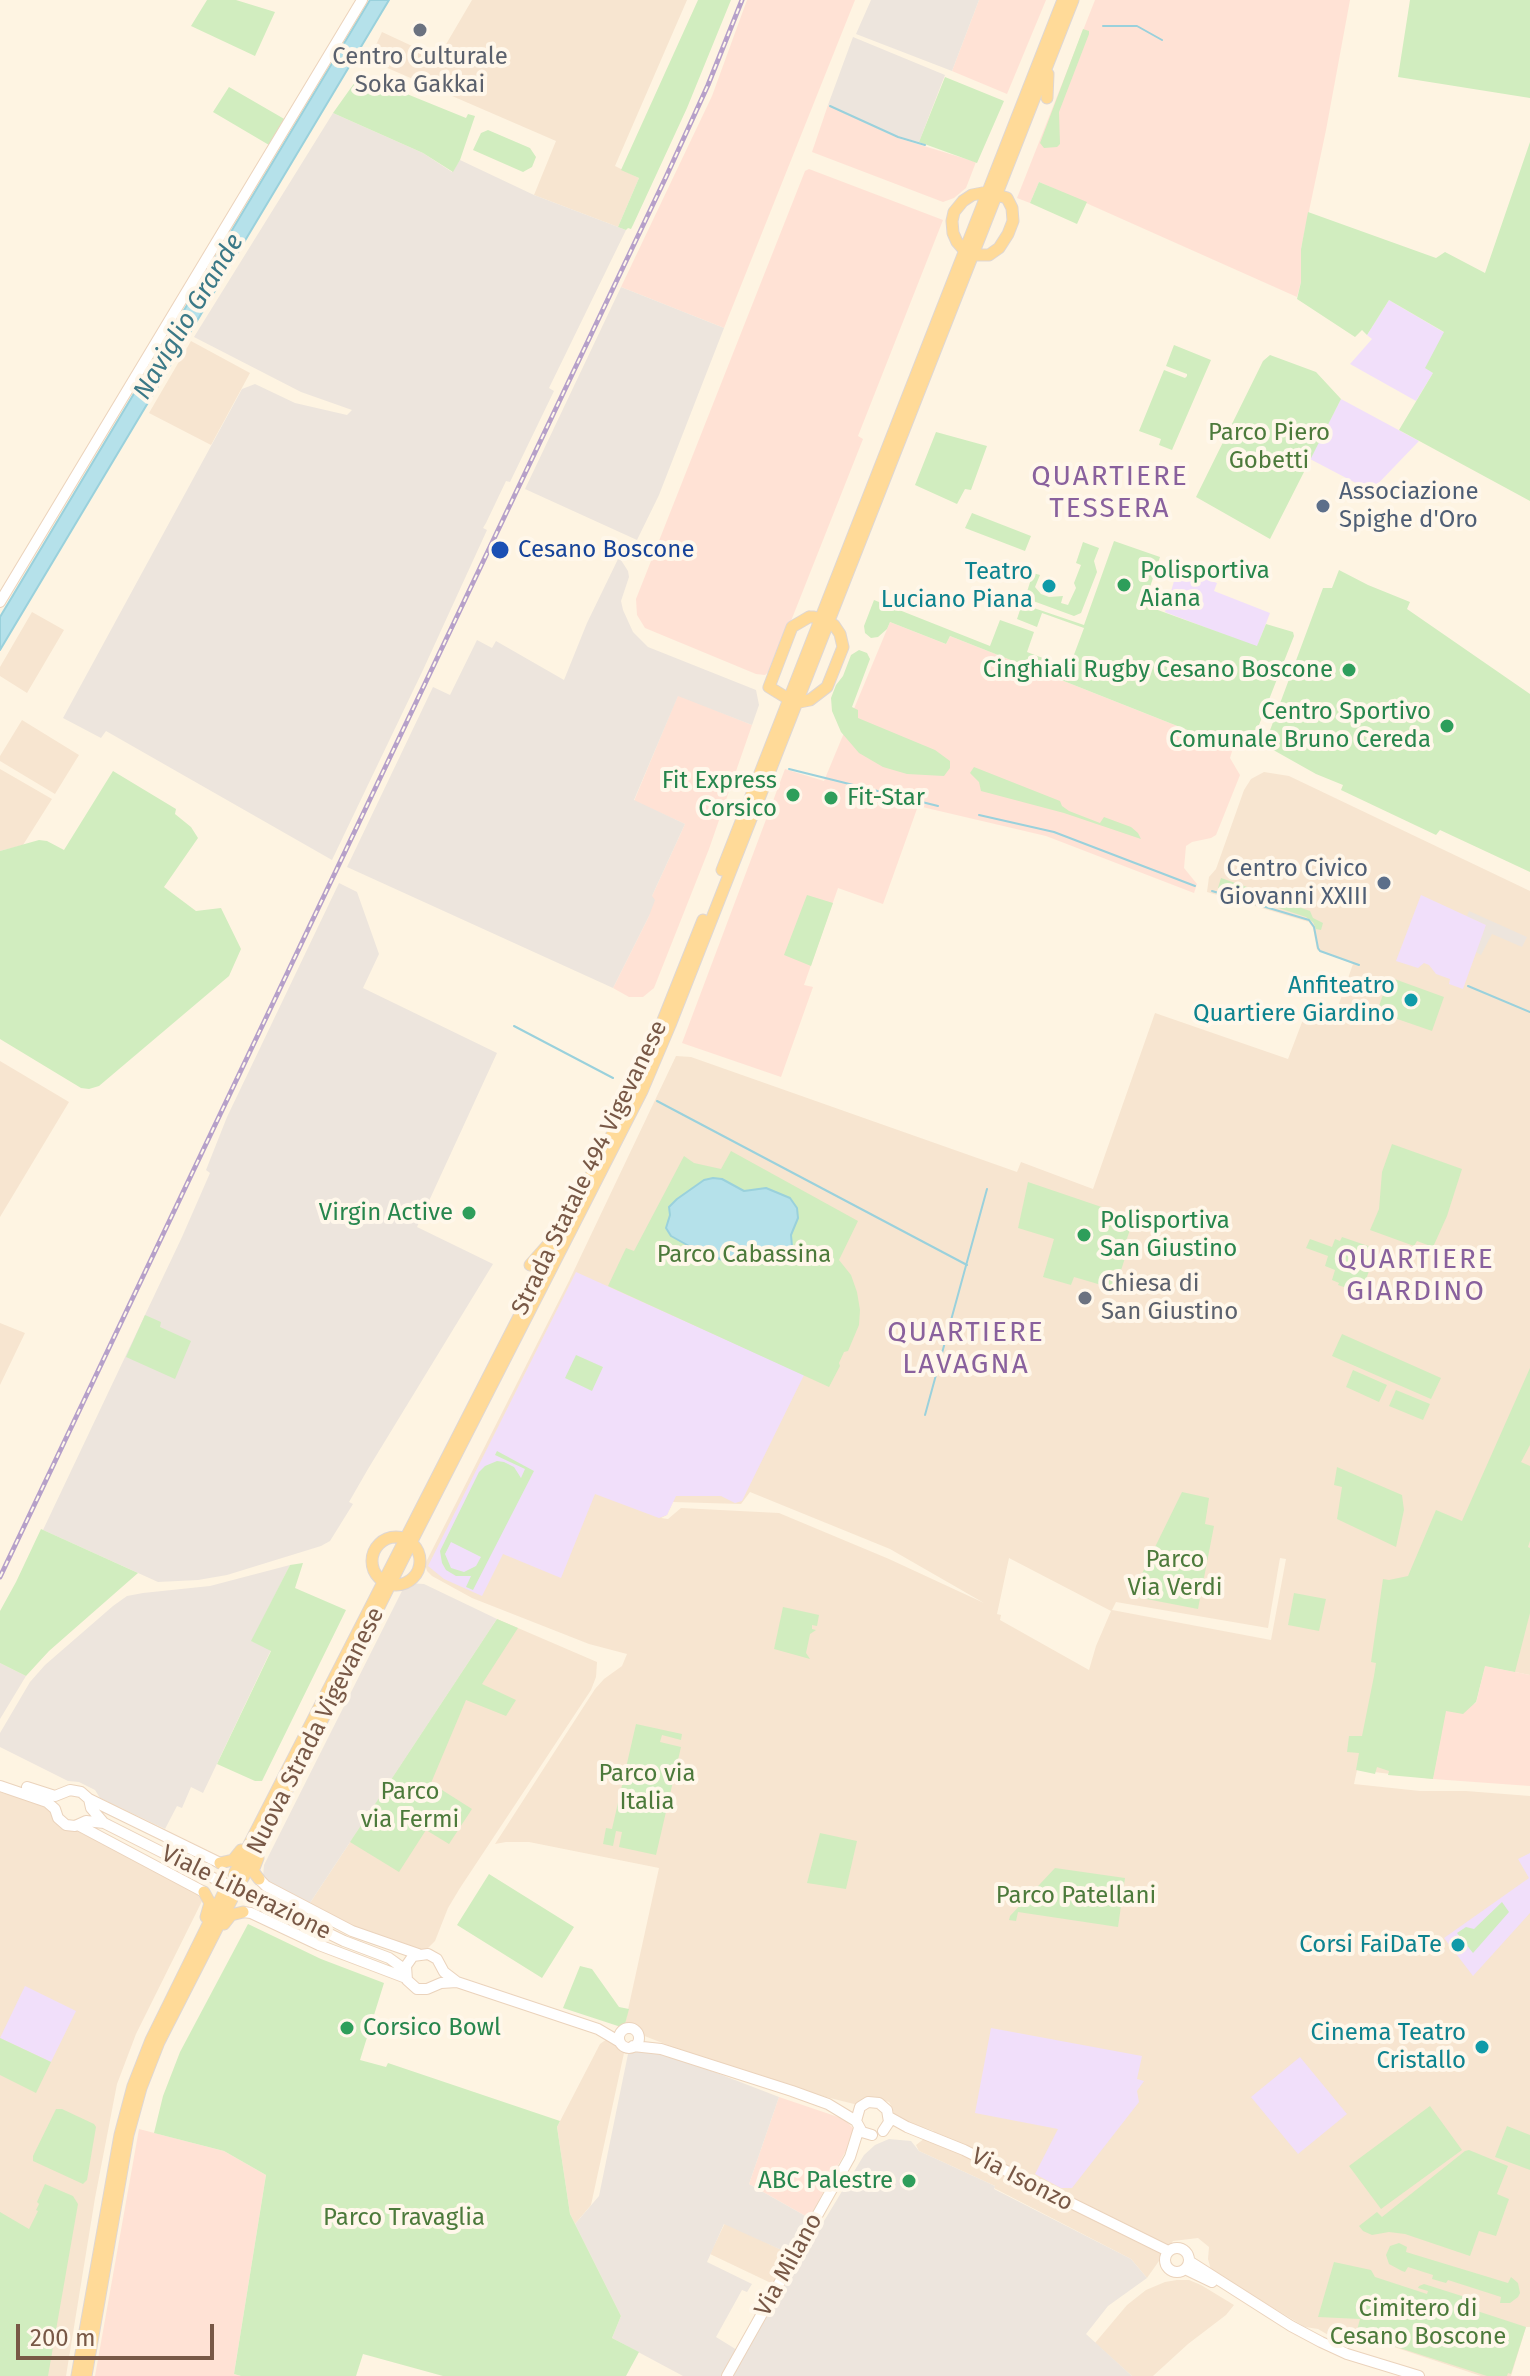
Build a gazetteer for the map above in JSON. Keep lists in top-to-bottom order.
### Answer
{
  "streets": {
    "main road": [
      "Strada Statale 494 Vigevanese",
      "Nuova Strada Vigevanese",
      "Viale Liberazione",
      "Via Isonzo",
      "Via Milano"
    ]
  },
  "crossings": [
    ["Strada Statale 494 Vigevanese", "Nuova Strada Vigevanese"],
    ["Via Isonzo", "Via Milano"]
  ],
  "districts": ["QUARTIERE TESSERA", "QUARTIERE GIARDINO", "QUARTIERE LAVAGNA"],
  "water": ["Naviglio Grande"],
  "parks": [
    "Parco Piero Gobetti",
    "Parco Cabassina",
    "Parco Via Verdi",
    "Parco via Italia",
    "Parco via Fermi",
    "Parco Patellani",
    "Parco Travaglia",
    "Cimitero di Cesano Boscone"
  ],
  "places": [
    "Centro Culturale Soka Gakkai",
    "Associazione Spighe d'Oro",
    "Cesano Boscone",
    "Polisportiva Aiana",
    "Teatro Luciano Piana",
    "Cinghiali Rugby Cesano Boscone",
    "Centro Sportivo Comunale Bruno Cereda",
    "Fit Express Corsico",
    "Fit-Star",
    "Centro Civico Giovanni XXIII",
    "Anfiteatro Quartiere Giardino",
    "Virgin Active",
    "Polisportiva San Giustino",
    "Chiesa di San Giustino",
    "Corsi FaiDaTe",
    "Corsico Bowl",
    "Cinema Teatro Cristallo",
    "ABC Palestre"
  ],
  "scale_bar": "200 m"
}
